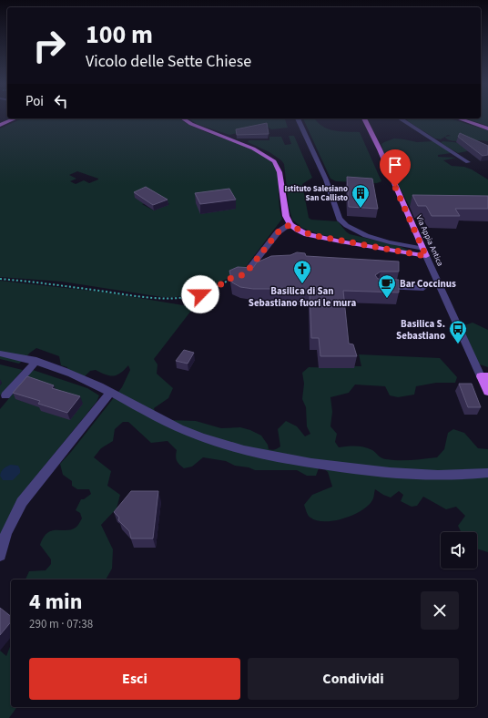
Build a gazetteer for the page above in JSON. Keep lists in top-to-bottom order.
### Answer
{
  "streets": {
    "main road": ["Via Appia Antica"]
  },
  "places": {
    "building": ["Istituto Salesiano San Callisto"],
    "church": ["Basilica di San Sebastiano fuori le mura"],
    "cafe": ["Bar Coccinus"],
    "bus stop": ["Basilica S. Sebastiano"]
  },
  "page": {
    "turn": ["100 m", "Vicolo delle Sette Chiese"],
    "then": "Poi",
    "heading": ["4 min", "290 m · 07:38"],
    "buttons": ["Esci", "Condividi"]
  }
}
